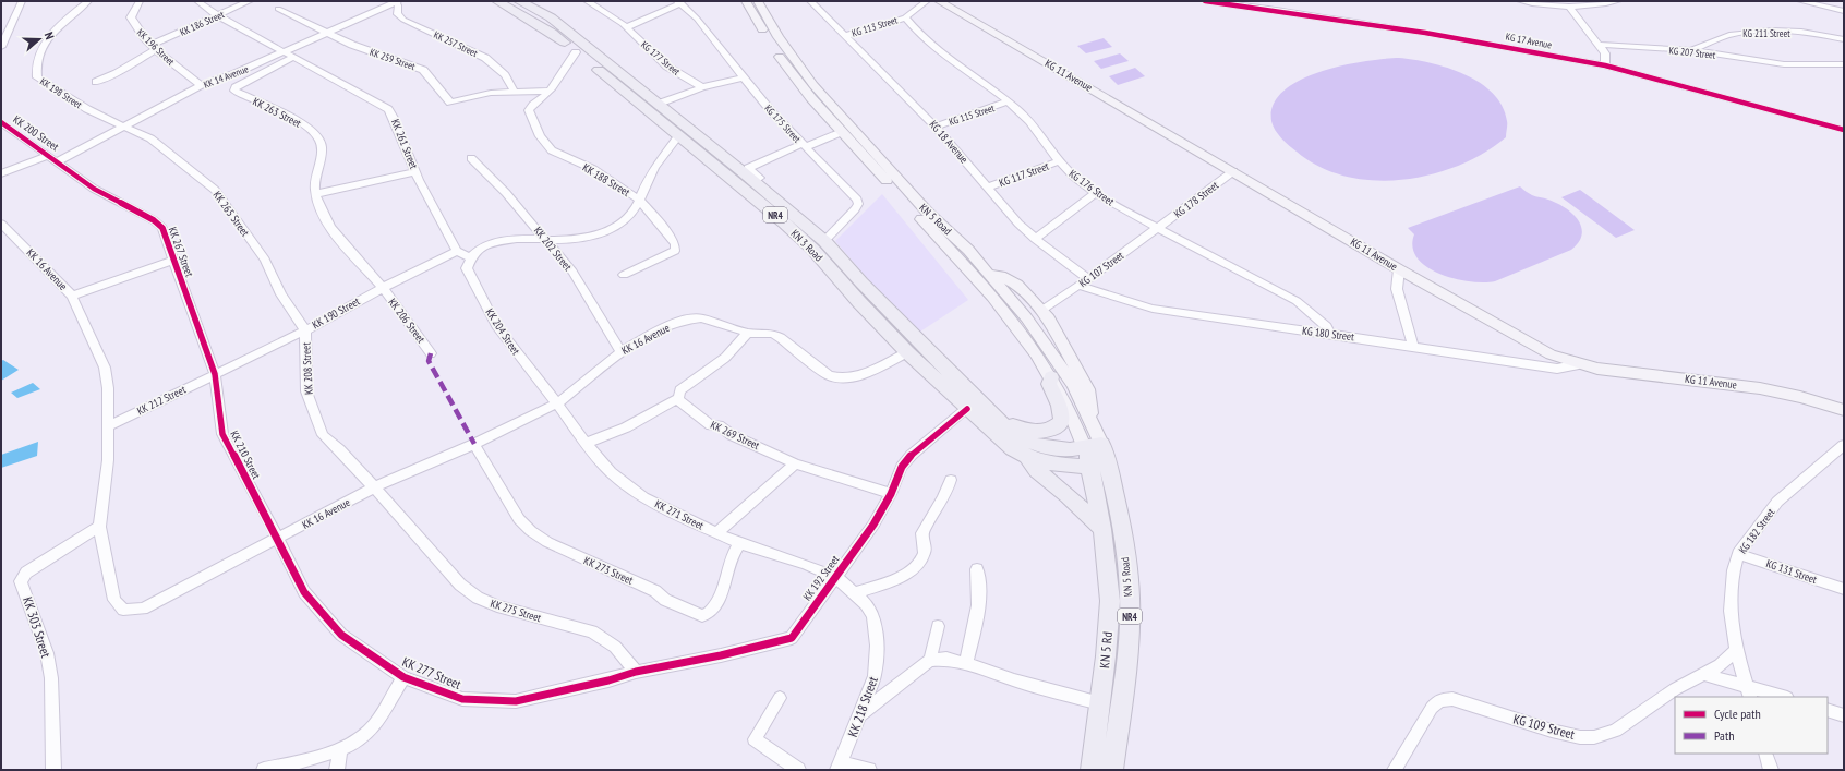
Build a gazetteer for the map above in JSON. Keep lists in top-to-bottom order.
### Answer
{
  "streets": {
    "highway": [
      "NR4",
      "KN 5 Road",
      "KN 3 Road",
      "KN 5 Rd"
    ],
    "main road": ["KG 11 Avenue"],
    "street": [
      "KK 186 Street",
      "KG 113 Street",
      "KG 211 Street",
      "KG 17 Avenue",
      "KK 257 Street",
      "KK 196 Street",
      "KG 207 Street",
      "KG 177 Street",
      "KK 259 Street",
      "KK 14 Avenue",
      "KK 198 Street",
      "KK 263 Street",
      "KG 115 Street",
      "KG 175 Street",
      "KK 200 Street",
      "KG 18 Avenue",
      "KK 261 Street",
      "KG 117 Street",
      "KK 188 Street",
      "KG 176 Street",
      "KG 178 Street",
      "KK 265 Street",
      "KK 202 Street",
      "KK 267 Street",
      "KK 16 Avenue",
      "KG 107 Street",
      "KK 190 Street",
      "KK 206 Street",
      "KK 204 Street",
      "KG 180 Street",
      "KK 208 Street",
      "KK 212 Street",
      "KK 269 Street",
      "KK 210 Street",
      "KK 271 Street",
      "KG 182 Street",
      "KK 273 Street",
      "KG 131 Street",
      "KK 192 Street",
      "KK 275 Street",
      "KK 303 Street",
      "KK 277 Street",
      "KK 218 Street",
      "KG 109 Street"
    ]
  },
  "crossings": [
    ["KK 186 Street", "KK 196 Street"],
    ["KK 186 Street", "KK 261 Street"],
    ["KG 113 Street", "KG 18 Avenue"],
    ["KG 113 Street", "KG 176 Street"],
    ["KG 211 Street", "KG 207 Street"],
    ["KK 257 Street", "KK 259 Street"],
    ["KK 257 Street", "KK 14 Avenue"],
    ["KK 196 Street", "KK 14 Avenue"],
    ["KK 259 Street", "KK 14 Avenue"],
    ["KK 259 Street", "KK 188 Street"],
    ["KG 11 Avenue", "KG 178 Street"],
    ["KG 11 Avenue", "KG 180 Street"],
    ["KK 14 Avenue", "KK 198 Street"],
    ["KK 14 Avenue", "KK 200 Street"],
    ["KK 14 Avenue", "KK 261 Street"],
    ["KK 14 Avenue", "KK 265 Street"],
    ["KK 14 Avenue", "KK 267 Street"],
    ["KK 198 Street", "KK 265 Street"],
    ["KK 263 Street", "KK 261 Street"],
    ["KG 115 Street", "KG 18 Avenue"],
    ["KG 115 Street", "KG 176 Street"],
    ["KG 175 Street", "KN 3 Road"],
    ["KK 200 Street", "KK 267 Street"],
    ["KG 18 Avenue", "KG 117 Street"],
    ["KG 18 Avenue", "KG 107 Street"],
    ["KK 261 Street", "KK 190 Street"],
    ["KG 117 Street", "KG 176 Street"],
    ["KK 188 Street", "KN 3 Road"],
    ["KG 176 Street", "KG 178 Street"],
    ["KG 176 Street", "KG 107 Street"],
    ["KG 176 Street", "KG 180 Street"],
    ["KG 178 Street", "KG 107 Street"],
    ["KK 265 Street", "KK 190 Street"],
    ["KK 265 Street", "KK 208 Street"],
    ["NR4", "KN 5 Road"],
    ["NR4", "KN 3 Road"],
    ["NR4", "KN 5 Rd"],
    ["KN 5 Road", "KN 3 Road"],
    ["KN 3 Road", "KK 16 Avenue"],
    ["KN 3 Road", "KK 192 Street"],
    ["KK 202 Street", "KK 16 Avenue"],
    ["KK 267 Street", "KK 190 Street"],
    ["KK 267 Street", "KK 212 Street"],
    ["KK 267 Street", "KK 210 Street"],
    ["KK 16 Avenue", "KK 204 Street"],
    ["KK 16 Avenue", "KK 208 Street"],
    ["KK 16 Avenue", "KK 212 Street"],
    ["KK 16 Avenue", "KK 210 Street"],
    ["KK 16 Avenue", "KK 271 Street"],
    ["KK 16 Avenue", "KK 273 Street"],
    ["KK 16 Avenue", "KK 275 Street"],
    ["KK 16 Avenue", "KK 303 Street"],
    ["KK 16 Avenue", "KK 277 Street"],
    ["KG 107 Street", "KG 180 Street"],
    ["KK 190 Street", "KK 206 Street"],
    ["KK 190 Street", "KK 208 Street"],
    ["KK 190 Street", "KK 212 Street"],
    ["KK 190 Street", "KK 210 Street"],
    ["KK 204 Street", "KK 271 Street"],
    ["KK 208 Street", "KK 275 Street"],
    ["KK 212 Street", "KK 210 Street"],
    ["KK 269 Street", "KK 192 Street"],
    ["KK 210 Street", "KK 277 Street"],
    ["KK 271 Street", "KK 273 Street"],
    ["KK 271 Street", "KK 192 Street"],
    ["KK 271 Street", "KK 218 Street"],
    ["KG 182 Street", "KG 131 Street"],
    ["KG 182 Street", "KG 109 Street"],
    ["KK 192 Street", "KK 275 Street"],
    ["KK 192 Street", "KK 277 Street"],
    ["KK 192 Street", "KK 218 Street"],
    ["KK 275 Street", "KK 277 Street"]
  ],
  "legend": ["Cycle path", "Path"],
  "north": "right"
}
